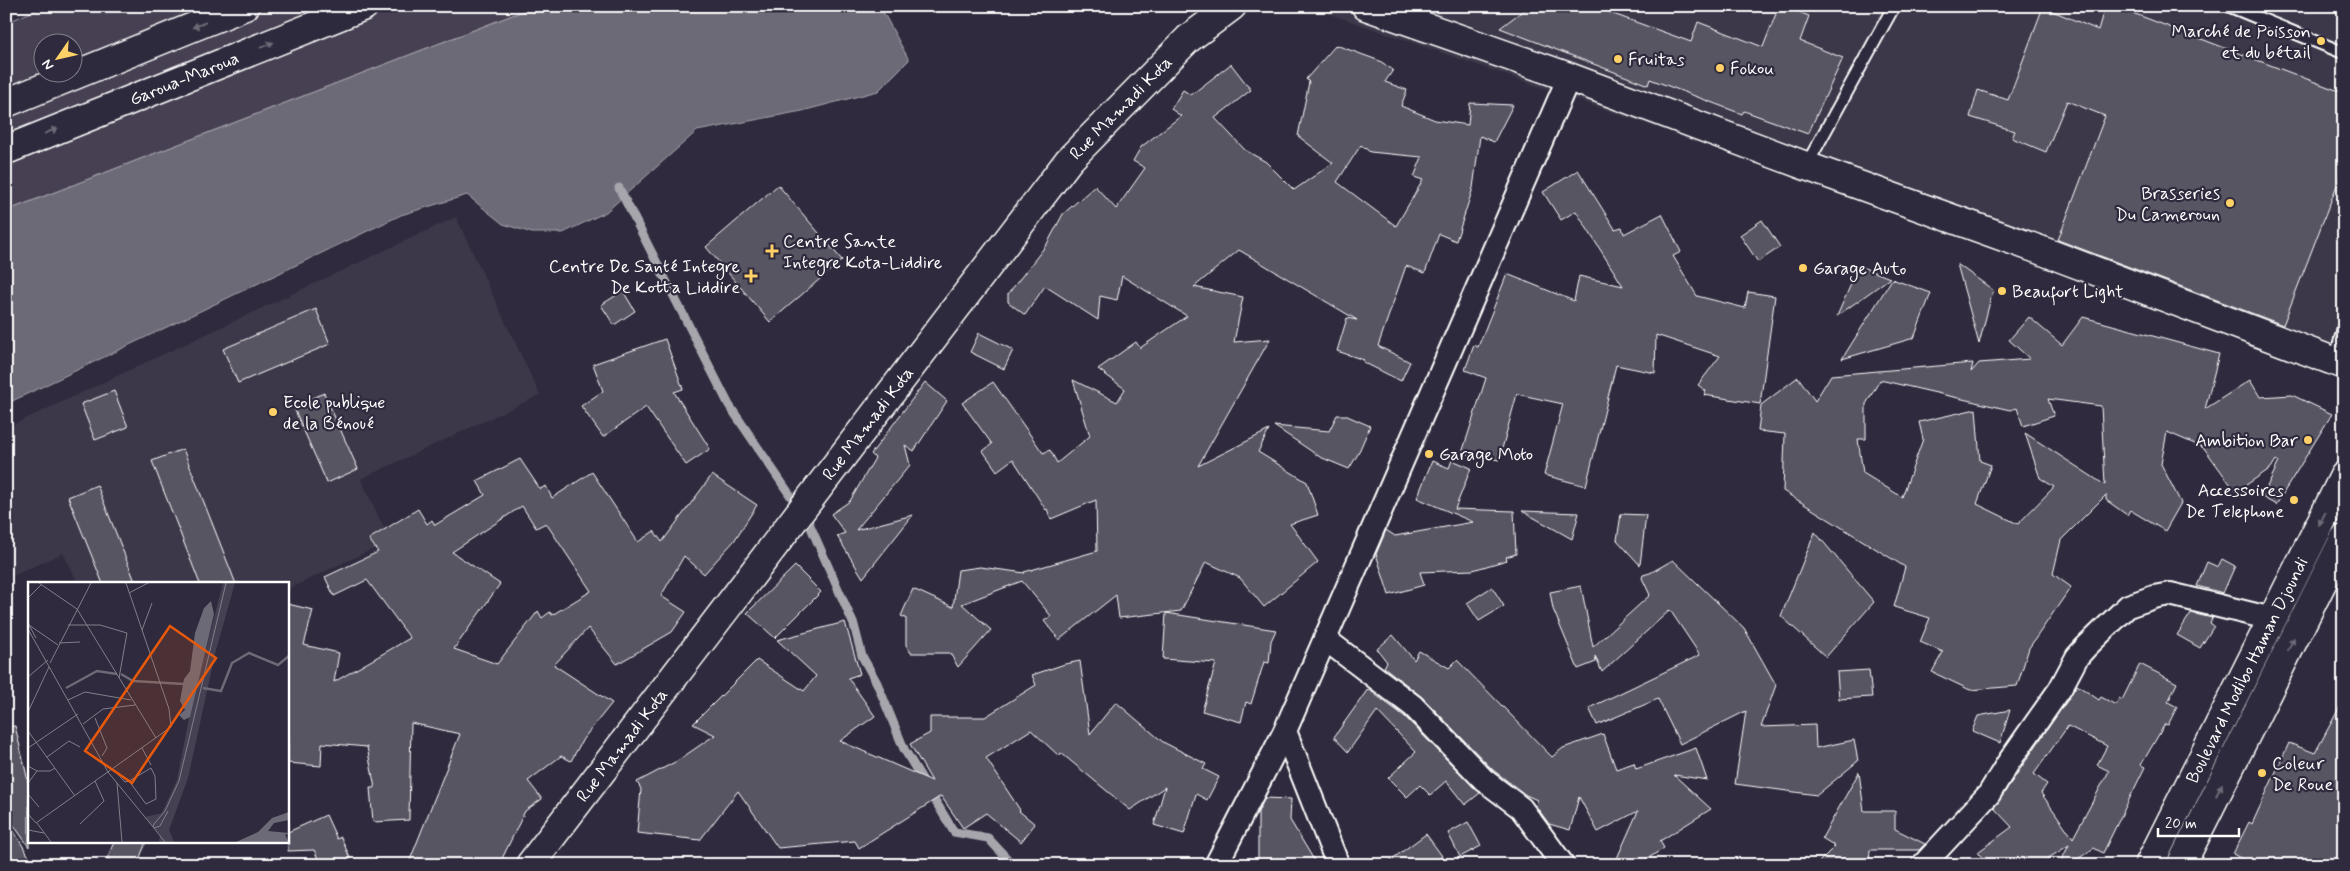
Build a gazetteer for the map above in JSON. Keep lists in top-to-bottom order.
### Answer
{
  "streets": {
    "main road": ["Garoua-Maroua", "Rue Mamadi Kota", "Boulevard Modibo Haman Djoundi"]
  },
  "places": {
    "other": [
      "Marché de Poisson et du bétail",
      "Fruitas",
      "Fokou",
      "Brasseries Du Cameroun",
      "Garage Auto",
      "Beaufort Light",
      "Ecole publique de la Bénoué",
      "Ambition Bar",
      "Garage Moto",
      "Accessoires De Telephone",
      "Coleur De Roue"
    ],
    "health": ["Centre Sante Integre Kota-Liddire", "Centre De Santé Integre De Kotta Liddire"]
  },
  "scale_bar": "20 m",
  "north": "bottom left"
}
